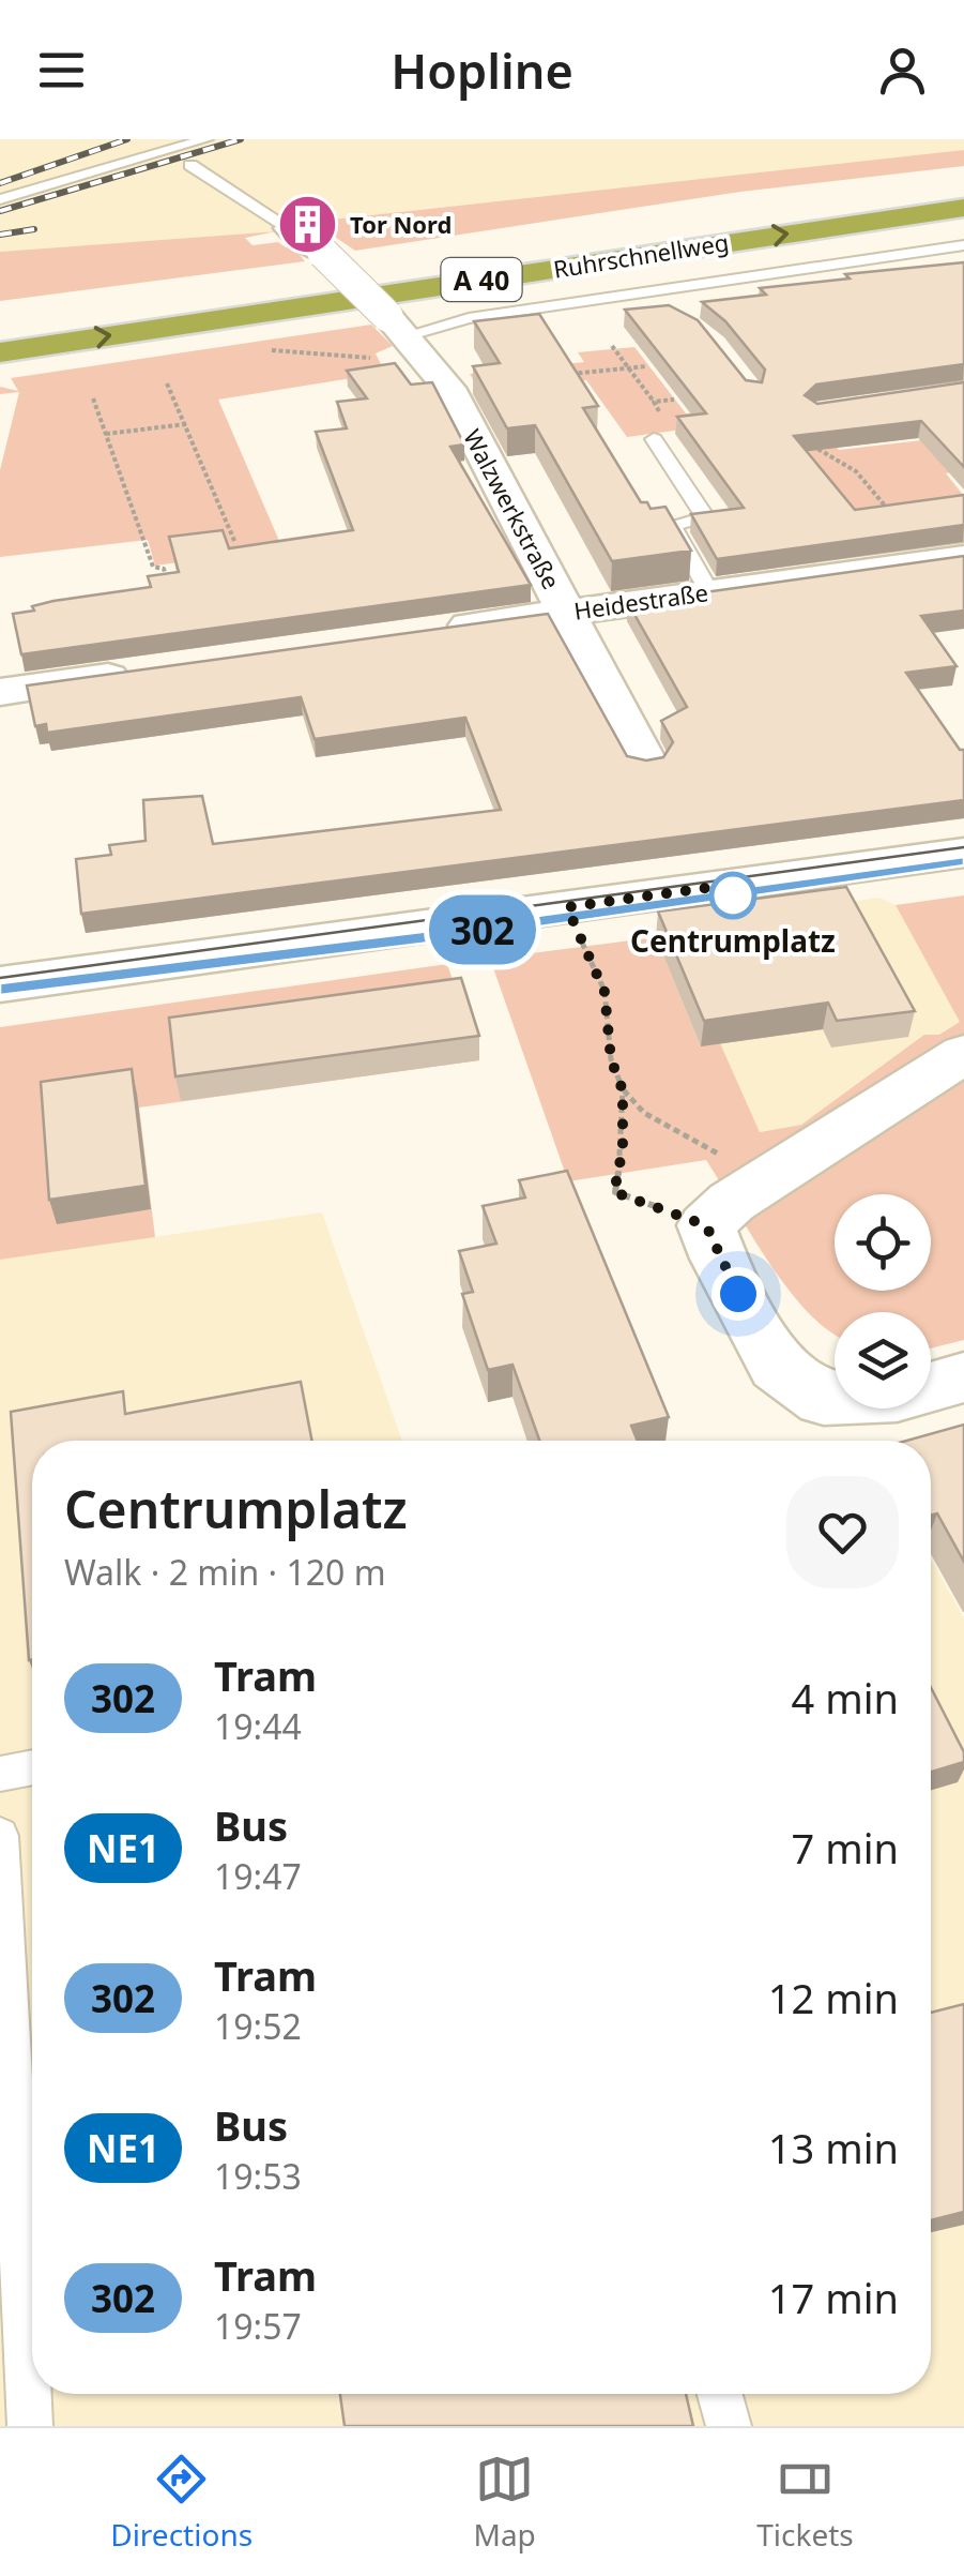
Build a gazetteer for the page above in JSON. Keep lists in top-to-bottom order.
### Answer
{
  "streets": {
    "highway": ["Ruhrschnellweg", "A 40"],
    "street": ["Walzwerkstraße", "Heidestraße"]
  },
  "crossings": [
    ["Walzwerkstraße", "Heidestraße"]
  ],
  "places": {
    "building": ["Tor Nord"],
    "other": ["Centrumplatz"]
  },
  "lines": ["tram line 302"],
  "page": {
    "header": "Hopline",
    "on_map": "302",
    "heading": ["Centrumplatz", "Walk · 2 min · 120 m"],
    "list": [
      {
        "mark": "302",
        "name": "Tram",
        "note": "19:44",
        "value": "4 min"
      },
      {
        "mark": "NE1",
        "name": "Bus",
        "note": "19:47",
        "value": "7 min"
      },
      {
        "mark": "302",
        "name": "Tram",
        "note": "19:52",
        "value": "12 min"
      },
      {
        "mark": "NE1",
        "name": "Bus",
        "note": "19:53",
        "value": "13 min"
      },
      {
        "mark": "302",
        "name": "Tram",
        "note": "19:57",
        "value": "17 min"
      }
    ],
    "tabs": ["Directions", "Map", "Tickets"]
  }
}
